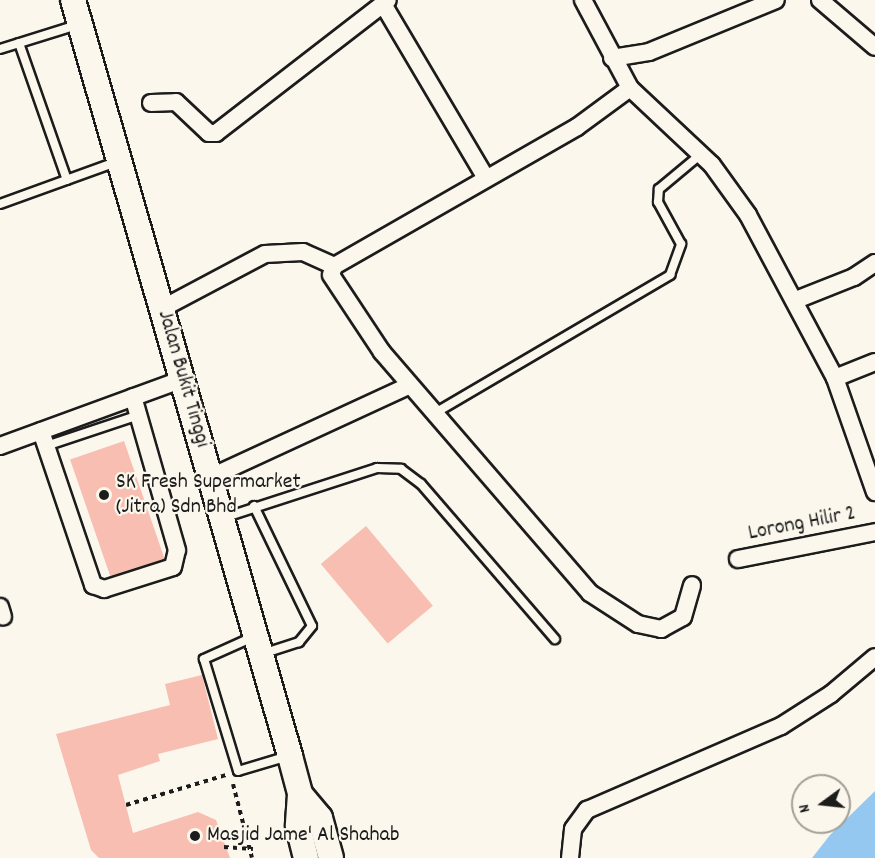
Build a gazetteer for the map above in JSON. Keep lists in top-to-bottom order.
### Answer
{
  "streets": {
    "main road": ["Jalan Bukit Tinggi"],
    "street": ["Lorong Hilir 2"]
  },
  "places": ["SK Fresh Supermarket (Jitra) Sdn Bhd", "Masjid Jame' Al Shahab"],
  "north": "left"
}
